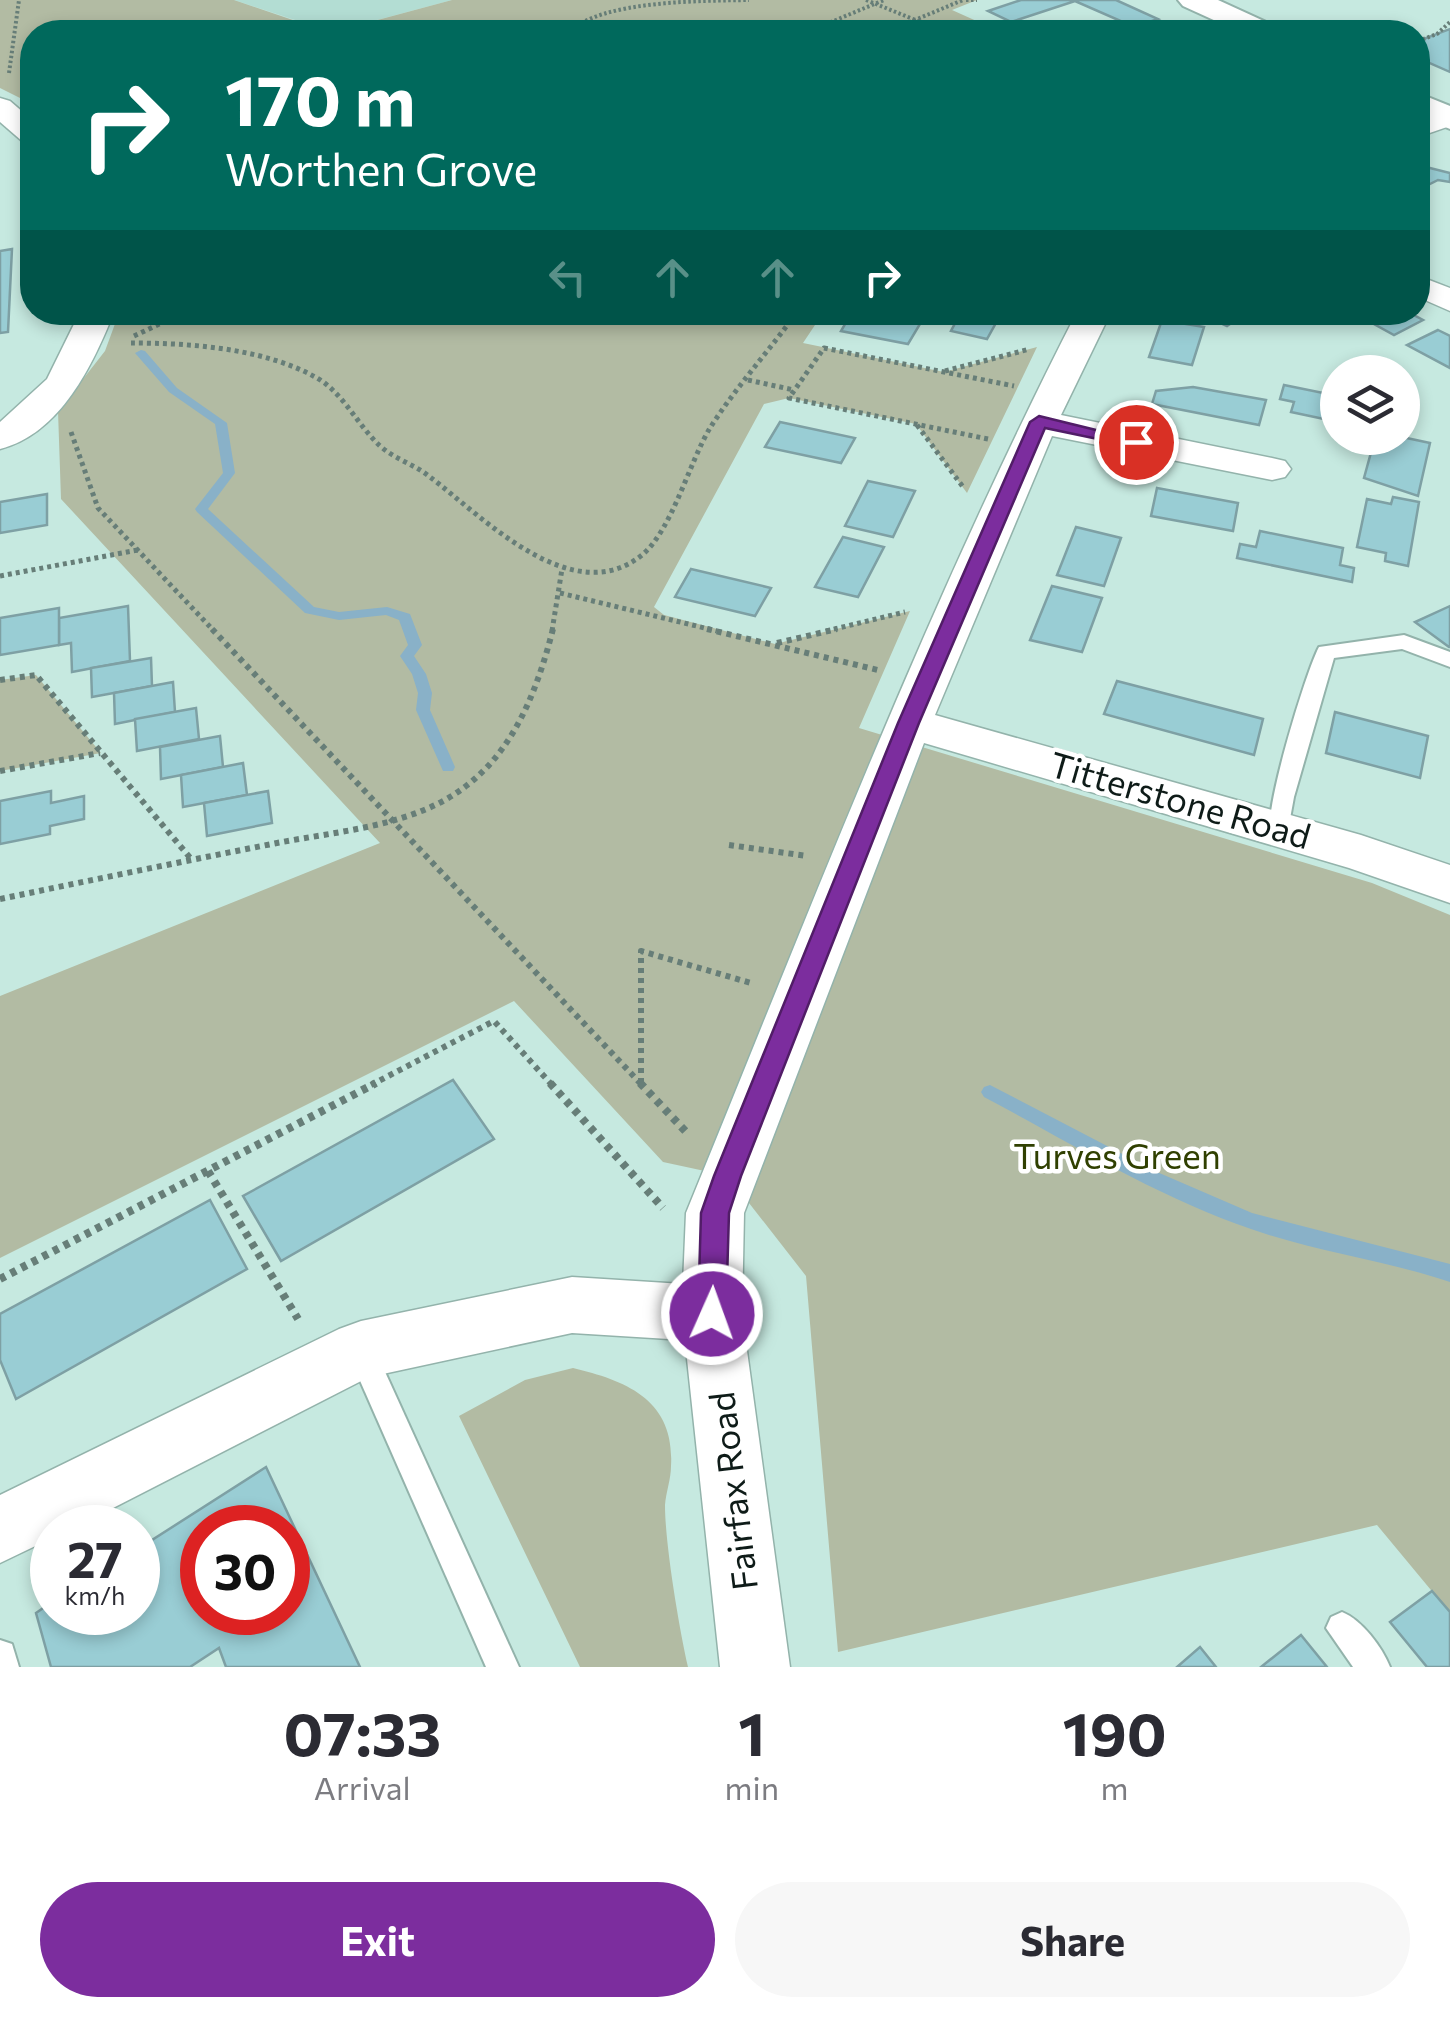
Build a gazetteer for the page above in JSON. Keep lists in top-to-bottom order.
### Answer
{
  "streets": {
    "street": ["Titterstone Road", "Fairfax Road"]
  },
  "crossings": [
    ["Titterstone Road", "Fairfax Road"]
  ],
  "parks": ["Turves Green"],
  "page": {
    "turn": ["170 m", "Worthen Grove"],
    "speed": "27 km/h",
    "limit": "30",
    "eta": [
      "07:33",
      "Arrival",
      "1",
      "min",
      "190",
      "m"
    ],
    "buttons": ["Exit", "Share"]
  }
}
